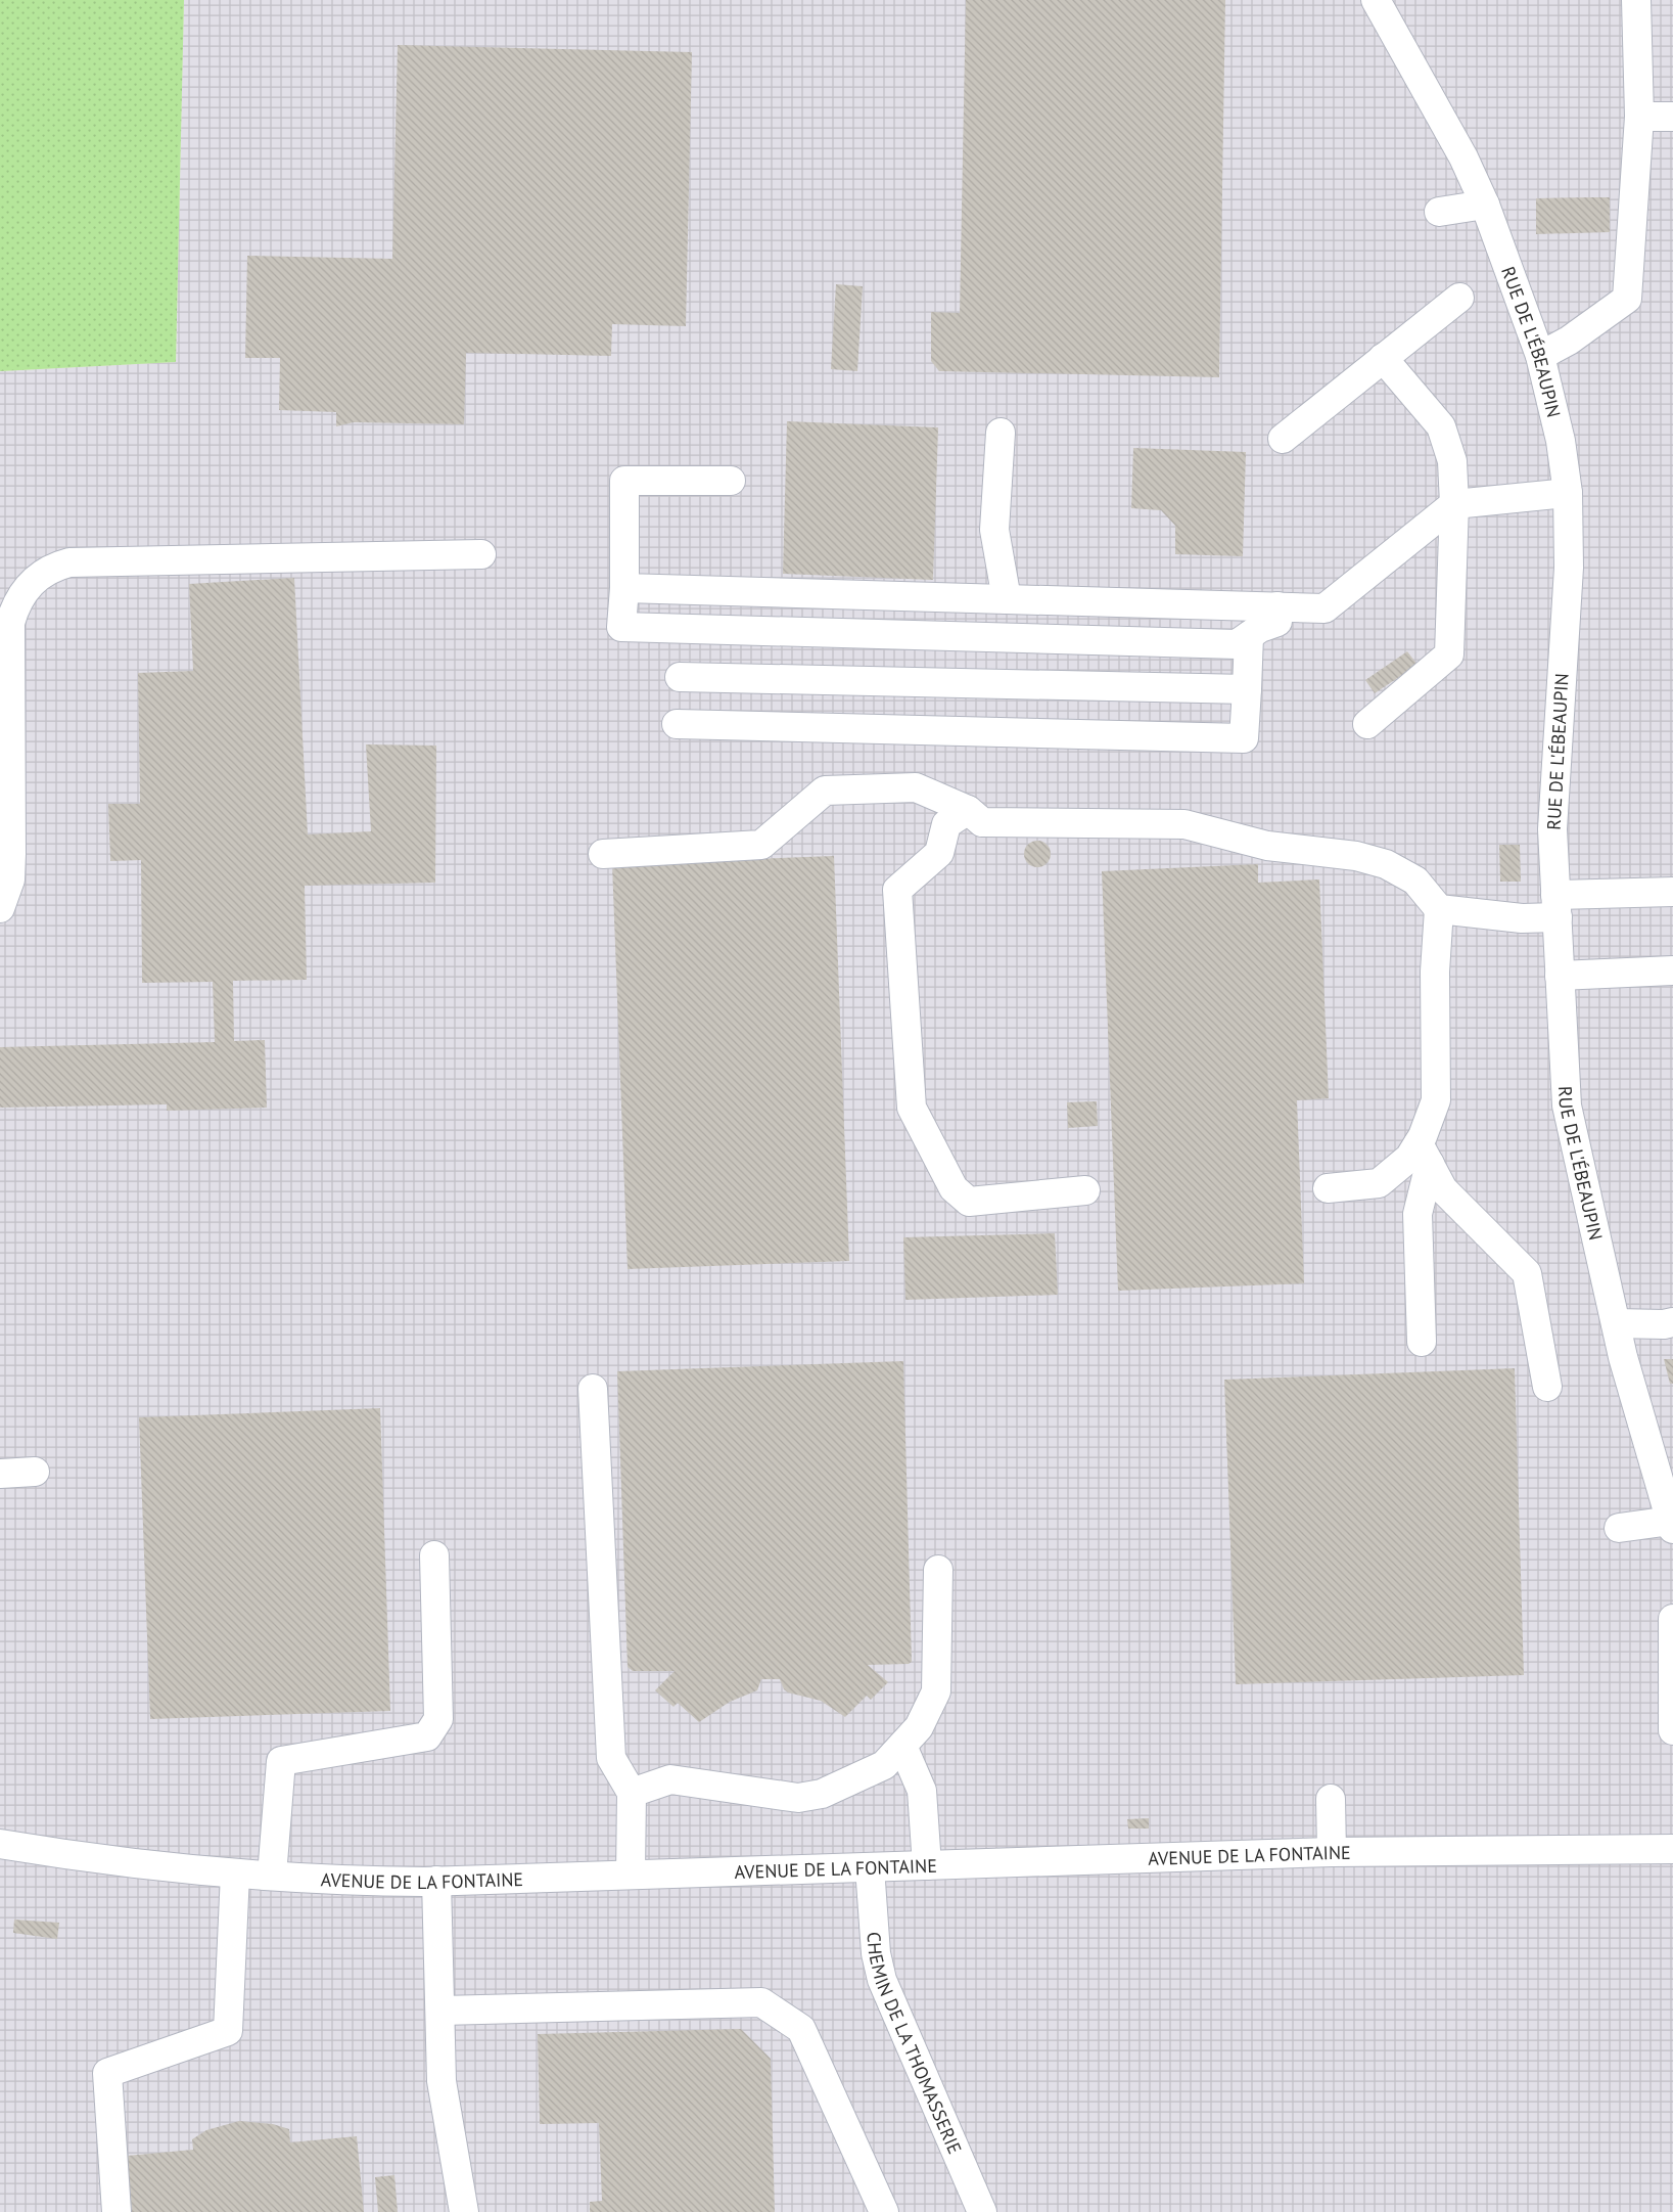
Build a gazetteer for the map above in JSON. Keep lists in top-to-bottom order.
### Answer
{
  "streets": {
    "street": ["RUE DE L'ÉBEAUPIN", "AVENUE DE LA FONTAINE", "CHEMIN DE LA THOMASSERIE"]
  },
  "crossings": [
    ["AVENUE DE LA FONTAINE", "CHEMIN DE LA THOMASSERIE"]
  ]
}
